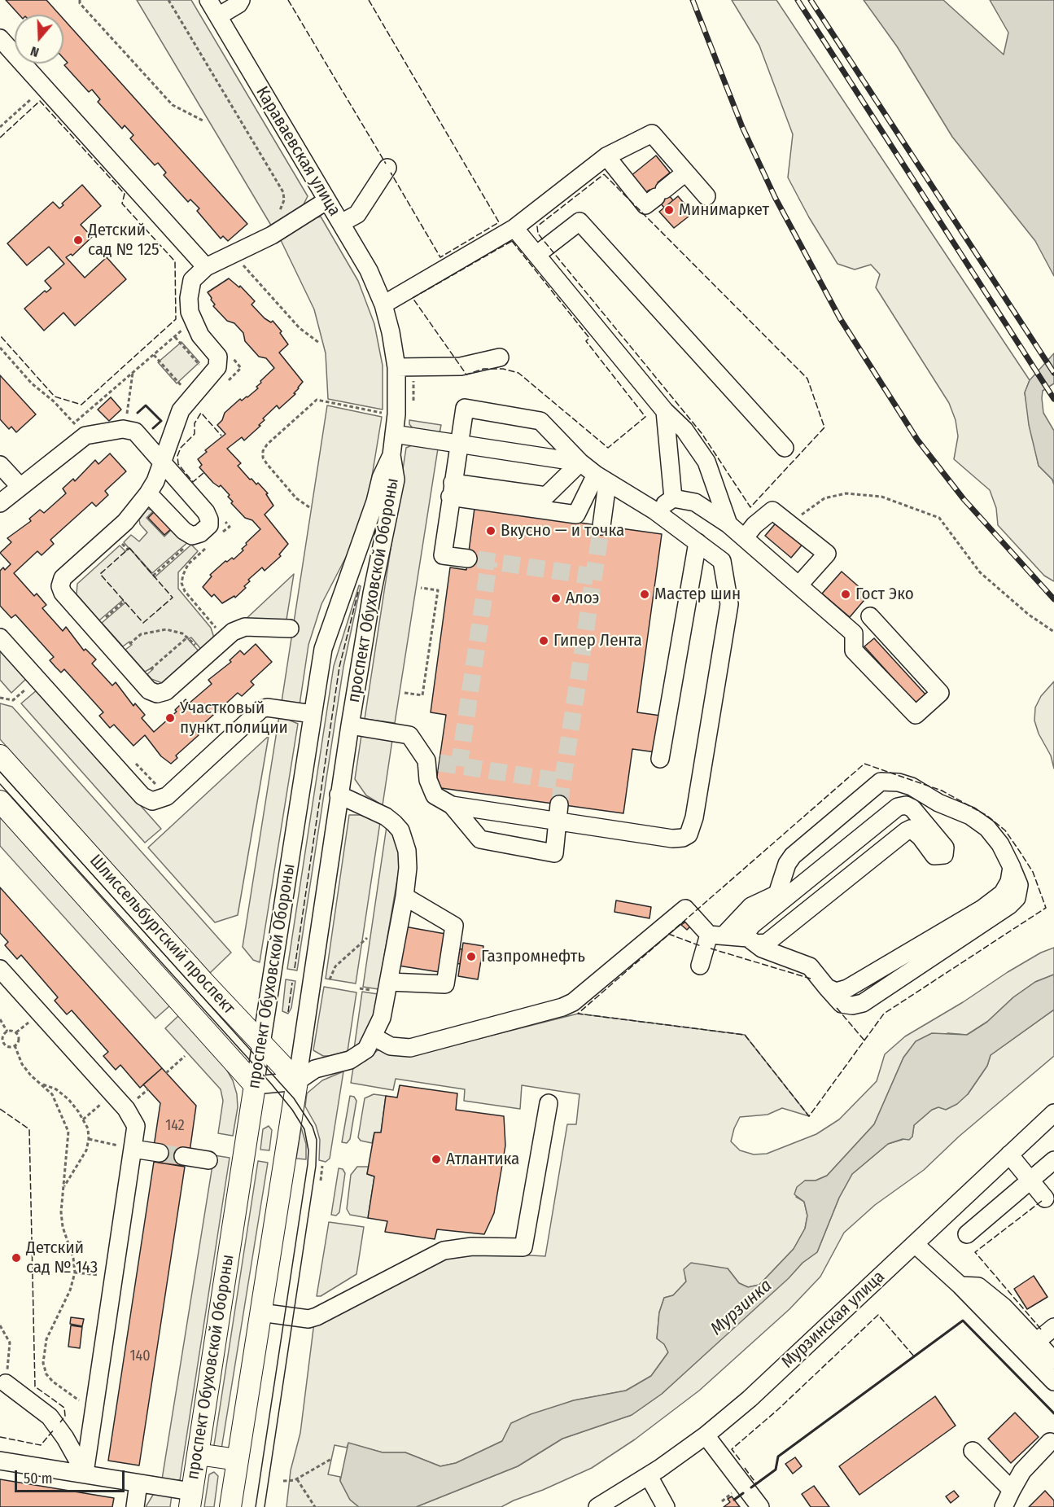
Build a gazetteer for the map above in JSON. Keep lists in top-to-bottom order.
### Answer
{
  "streets": {
    "main road": ["проспект Обуховской Обороны", "Шлиссельбургский проспект"],
    "street": ["Караваевская улица", "Мурзинская улица"]
  },
  "crossings": [
    ["Караваевская улица", "проспект Обуховской Обороны"],
    ["проспект Обуховской Обороны", "Шлиссельбургский проспект"]
  ],
  "water": ["Мурзинка"],
  "places": [
    "Минимаркет",
    "Детский сад № 125",
    "Вкусно — и точка",
    "Мастер шин",
    "Гост Эко",
    "Алоэ",
    "Гипер Лента",
    "Участковый пункт полиции",
    "Газпромнефть",
    "Атлантика",
    "Детский сад № 143"
  ],
  "house_numbers": ["142", "140"],
  "scale_bar": "50 m",
  "north": "bottom"
}
